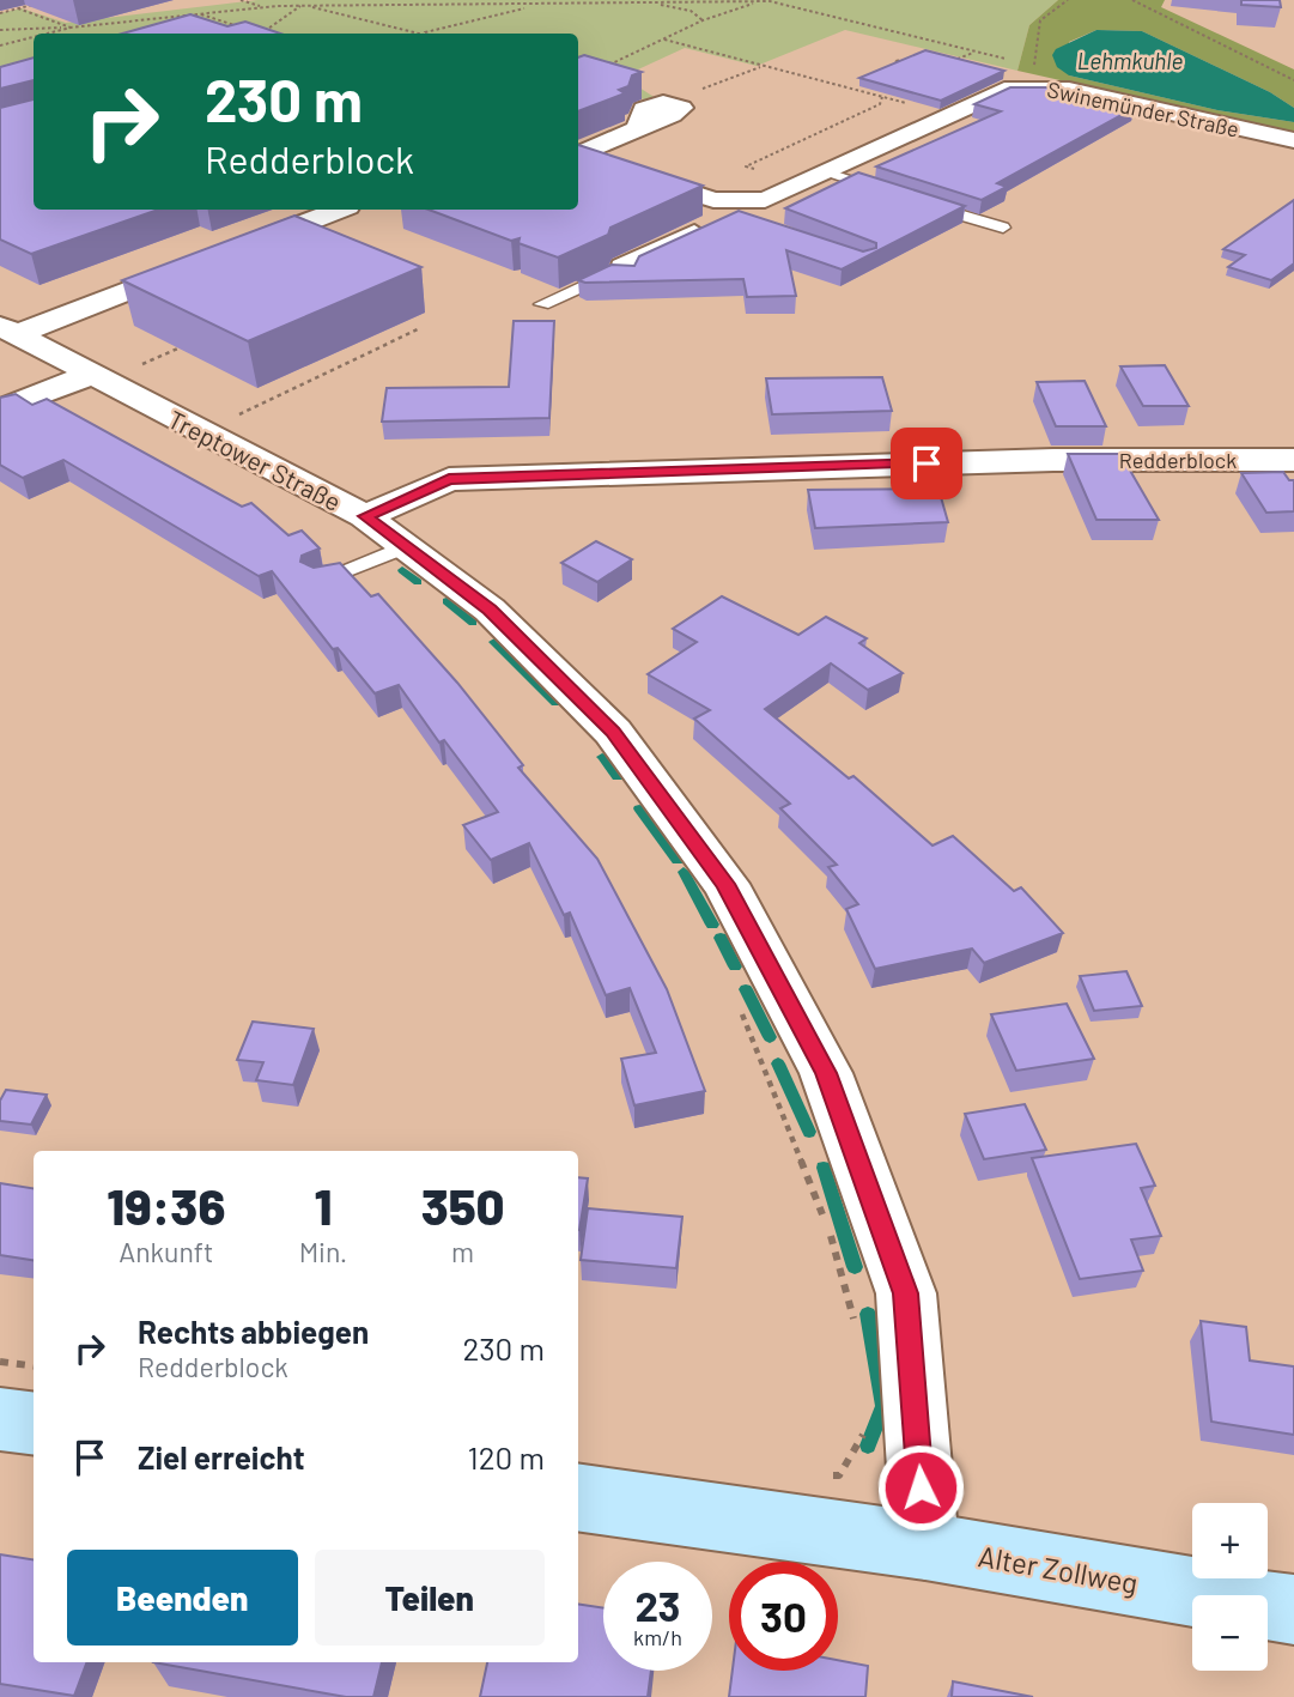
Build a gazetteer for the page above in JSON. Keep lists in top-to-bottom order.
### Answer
{
  "streets": {
    "street": [
      "Swinemünder Straße",
      "Treptower Straße",
      "Redderblock",
      "Alter Zollweg"
    ]
  },
  "crossings": [
    ["Treptower Straße", "Redderblock"],
    ["Treptower Straße", "Alter Zollweg"]
  ],
  "water": ["Lehmkuhle"],
  "page": {
    "turn": ["230 m", "Redderblock"],
    "eta": [
      "19:36",
      "Ankunft",
      "1",
      "Min.",
      "350",
      "m"
    ],
    "list": [
      {
        "name": "Rechts abbiegen",
        "note": "Redderblock",
        "value": "230 m"
      },
      {
        "name": "Ziel erreicht",
        "value": "120 m"
      }
    ],
    "map_buttons": ["+", "−"],
    "buttons": ["Beenden", "Teilen"],
    "speed": "23 km/h",
    "limit": "30"
  }
}
